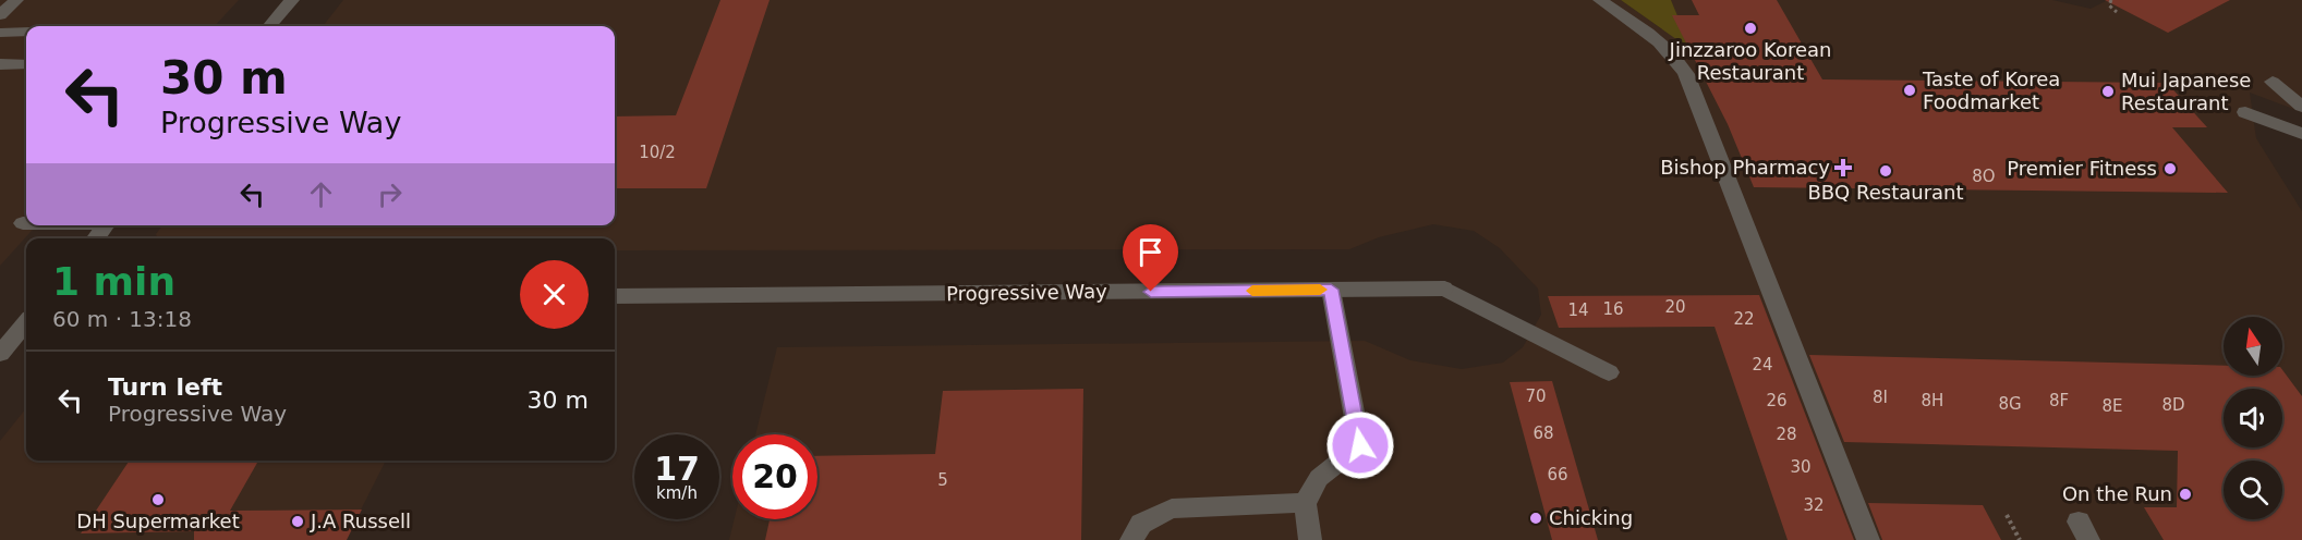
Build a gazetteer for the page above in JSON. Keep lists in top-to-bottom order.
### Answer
{
  "streets": {
    "street": ["Progressive Way"]
  },
  "places": {
    "other": [
      "Jinzzaroo Korean Restaurant",
      "Taste of Korea Foodmarket",
      "Mui Japanese Restaurant",
      "Premier Fitness",
      "BBQ Restaurant",
      "On the Run",
      "DH Supermarket",
      "Chicking",
      "J.A Russell"
    ],
    "health": ["Bishop Pharmacy"]
  },
  "house_numbers": [
    "10/2",
    "8O",
    "20",
    "16",
    "14",
    "22",
    "24",
    "70",
    "8I",
    "26",
    "8H",
    "8F",
    "8G",
    "8D",
    "8E",
    "68",
    "28",
    "30",
    "66",
    "5",
    "32"
  ],
  "north": "top",
  "page": {
    "turn": ["30 m", "Progressive Way"],
    "heading": ["1 min", "60 m · 13:18"],
    "list": [
      {
        "name": "Turn left",
        "note": "Progressive Way",
        "value": "30 m"
      }
    ],
    "speed": "17 km/h",
    "limit": "20"
  }
}
